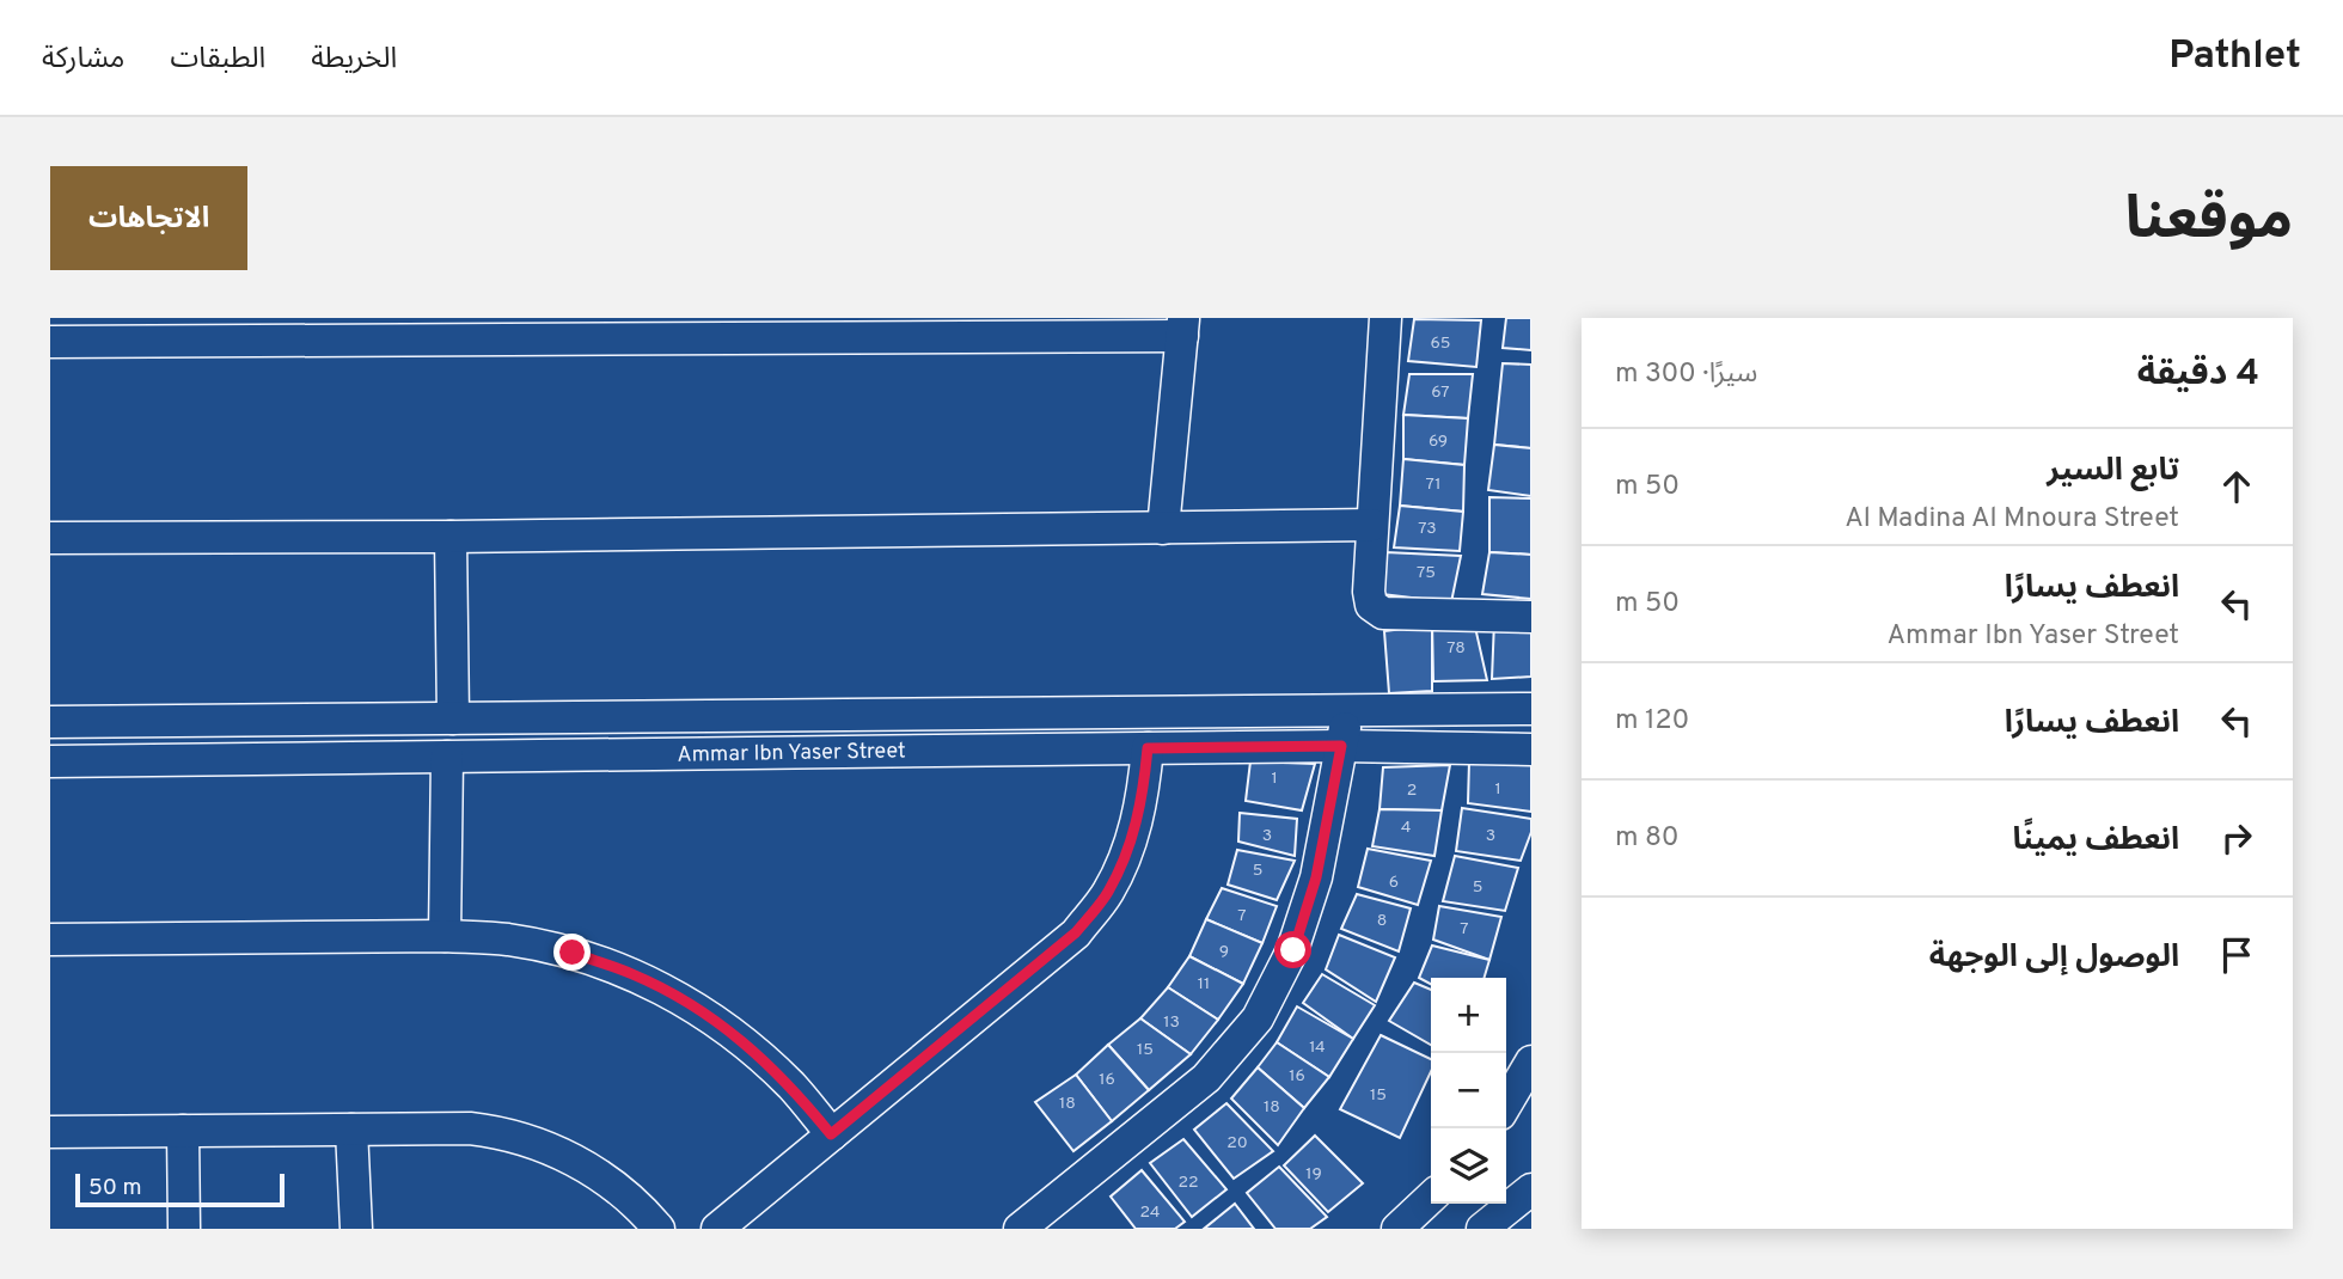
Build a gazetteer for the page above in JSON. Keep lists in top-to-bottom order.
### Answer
{
  "streets": {
    "street": ["Ammar Ibn Yaser Street"]
  },
  "house_numbers": [
    "65",
    "67",
    "69",
    "71",
    "73",
    "75",
    "78",
    "1",
    "1",
    "2",
    "4",
    "3",
    "3",
    "5",
    "6",
    "5",
    "7",
    "8",
    "7",
    "9",
    "11",
    "13",
    "14",
    "15",
    "16",
    "16",
    "15",
    "18",
    "18",
    "20",
    "19",
    "22",
    "24"
  ],
  "scale_bar": "50 m",
  "page": {
    "header": "Pathlet",
    "nav": ["الخريطة", "الطبقات", "مشاركة"],
    "title": "موقعنا",
    "buttons": "الاتجاهات",
    "heading": ["4 دقيقة", "سيرًا · 300 m"],
    "list": [
      ["تابع السير", "Al Madina Al Mnoura Street", "50 m"],
      ["انعطف يسارًا", "Ammar Ibn Yaser Street", "50 m"],
      ["انعطف يسارًا", "120 m"],
      ["انعطف يمينًا", "80 m"],
      "الوصول إلى الوجهة"
    ],
    "map_buttons": ["+", "−"],
    "scale": "50 m"
  }
}
